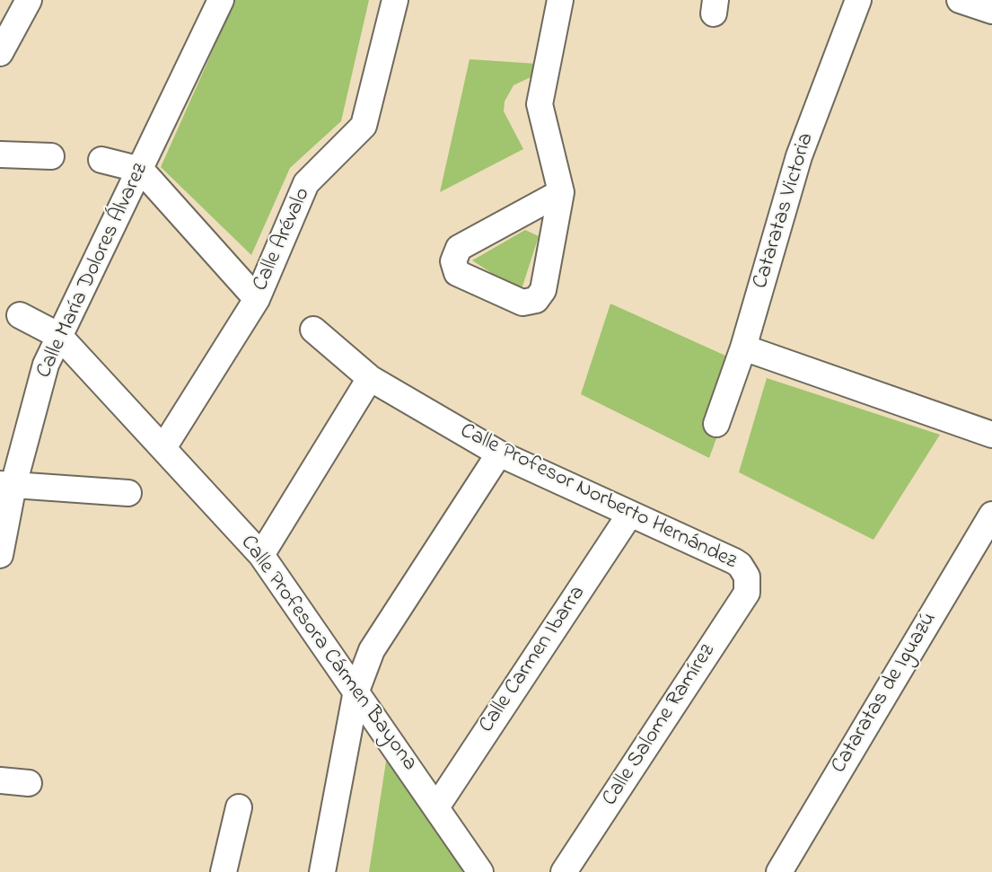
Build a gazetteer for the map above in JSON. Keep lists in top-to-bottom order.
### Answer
{
  "streets": {
    "street": [
      "Cataratas Victoria",
      "Calle Arévalo",
      "Calle María Dolores Álvarez",
      "Calle Profesor Norberto Hernández",
      "Calle Profesora Cármen Bayona",
      "Calle Carmen Ibarra",
      "Cataratas de Iguazú",
      "Calle Salome Ramírez"
    ]
  },
  "crossings": [
    ["Calle Arévalo", "Calle Profesora Cármen Bayona"],
    ["Calle María Dolores Álvarez", "Calle Profesora Cármen Bayona"],
    ["Calle Profesor Norberto Hernández", "Calle Carmen Ibarra"],
    ["Calle Profesor Norberto Hernández", "Calle Salome Ramírez"],
    ["Calle Profesora Cármen Bayona", "Calle Carmen Ibarra"]
  ]
}
